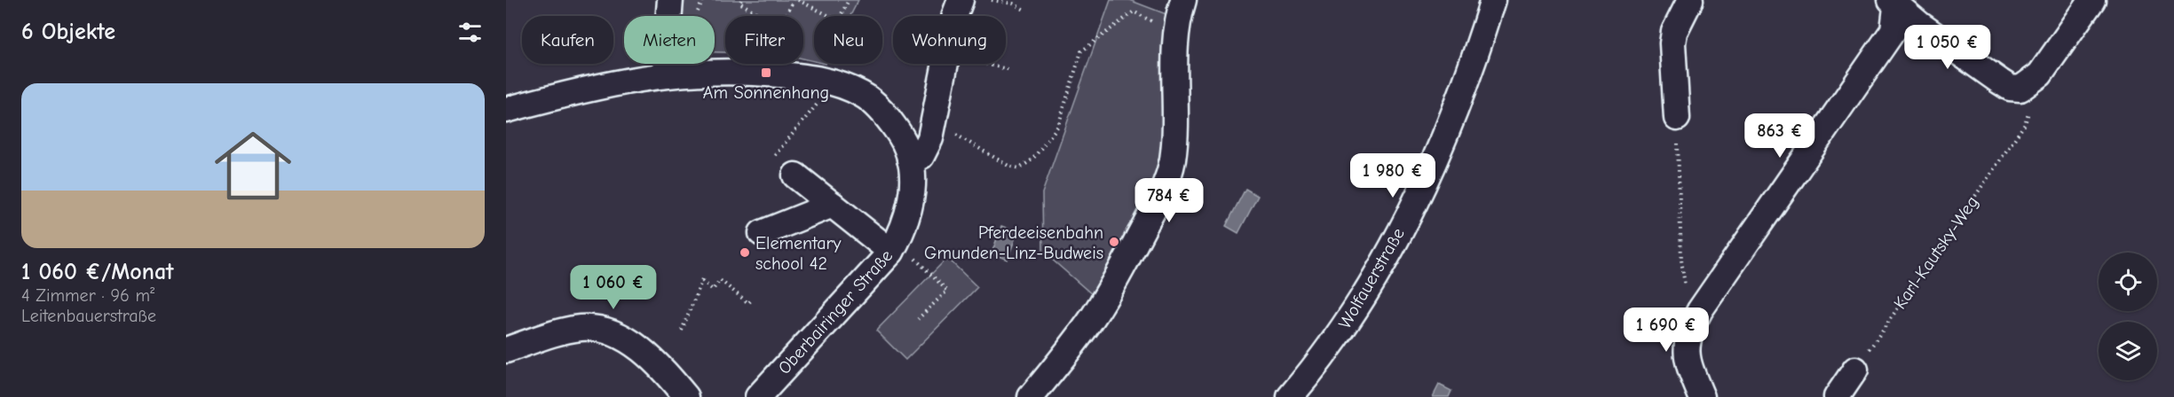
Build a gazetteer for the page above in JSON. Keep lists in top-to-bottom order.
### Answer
{
  "streets": {
    "street": ["Wolfauerstraße", "Oberbairinger Straße"],
    "path": ["Karl-Kautsky-Weg"]
  },
  "places": {
    "transit": ["Am Sonnenhang"],
    "other": ["Pferdeeisenbahn Gmunden-Linz-Budweis", "Elementary school 42"]
  },
  "page": {
    "heading": "6 Objekte",
    "chip": [
      "Kaufen",
      "Mieten",
      "Filter",
      "Neu",
      "Wohnung"
    ],
    "price": [
      "1 050 €",
      "863 €",
      "1 980 €",
      "784 €",
      "1 060 €",
      "1 690 €"
    ],
    "list": [
      {
        "name": "1 060 €/Monat",
        "note": "4 Zimmer · 96 m² · Leitenbauerstraße"
      }
    ]
  }
}
